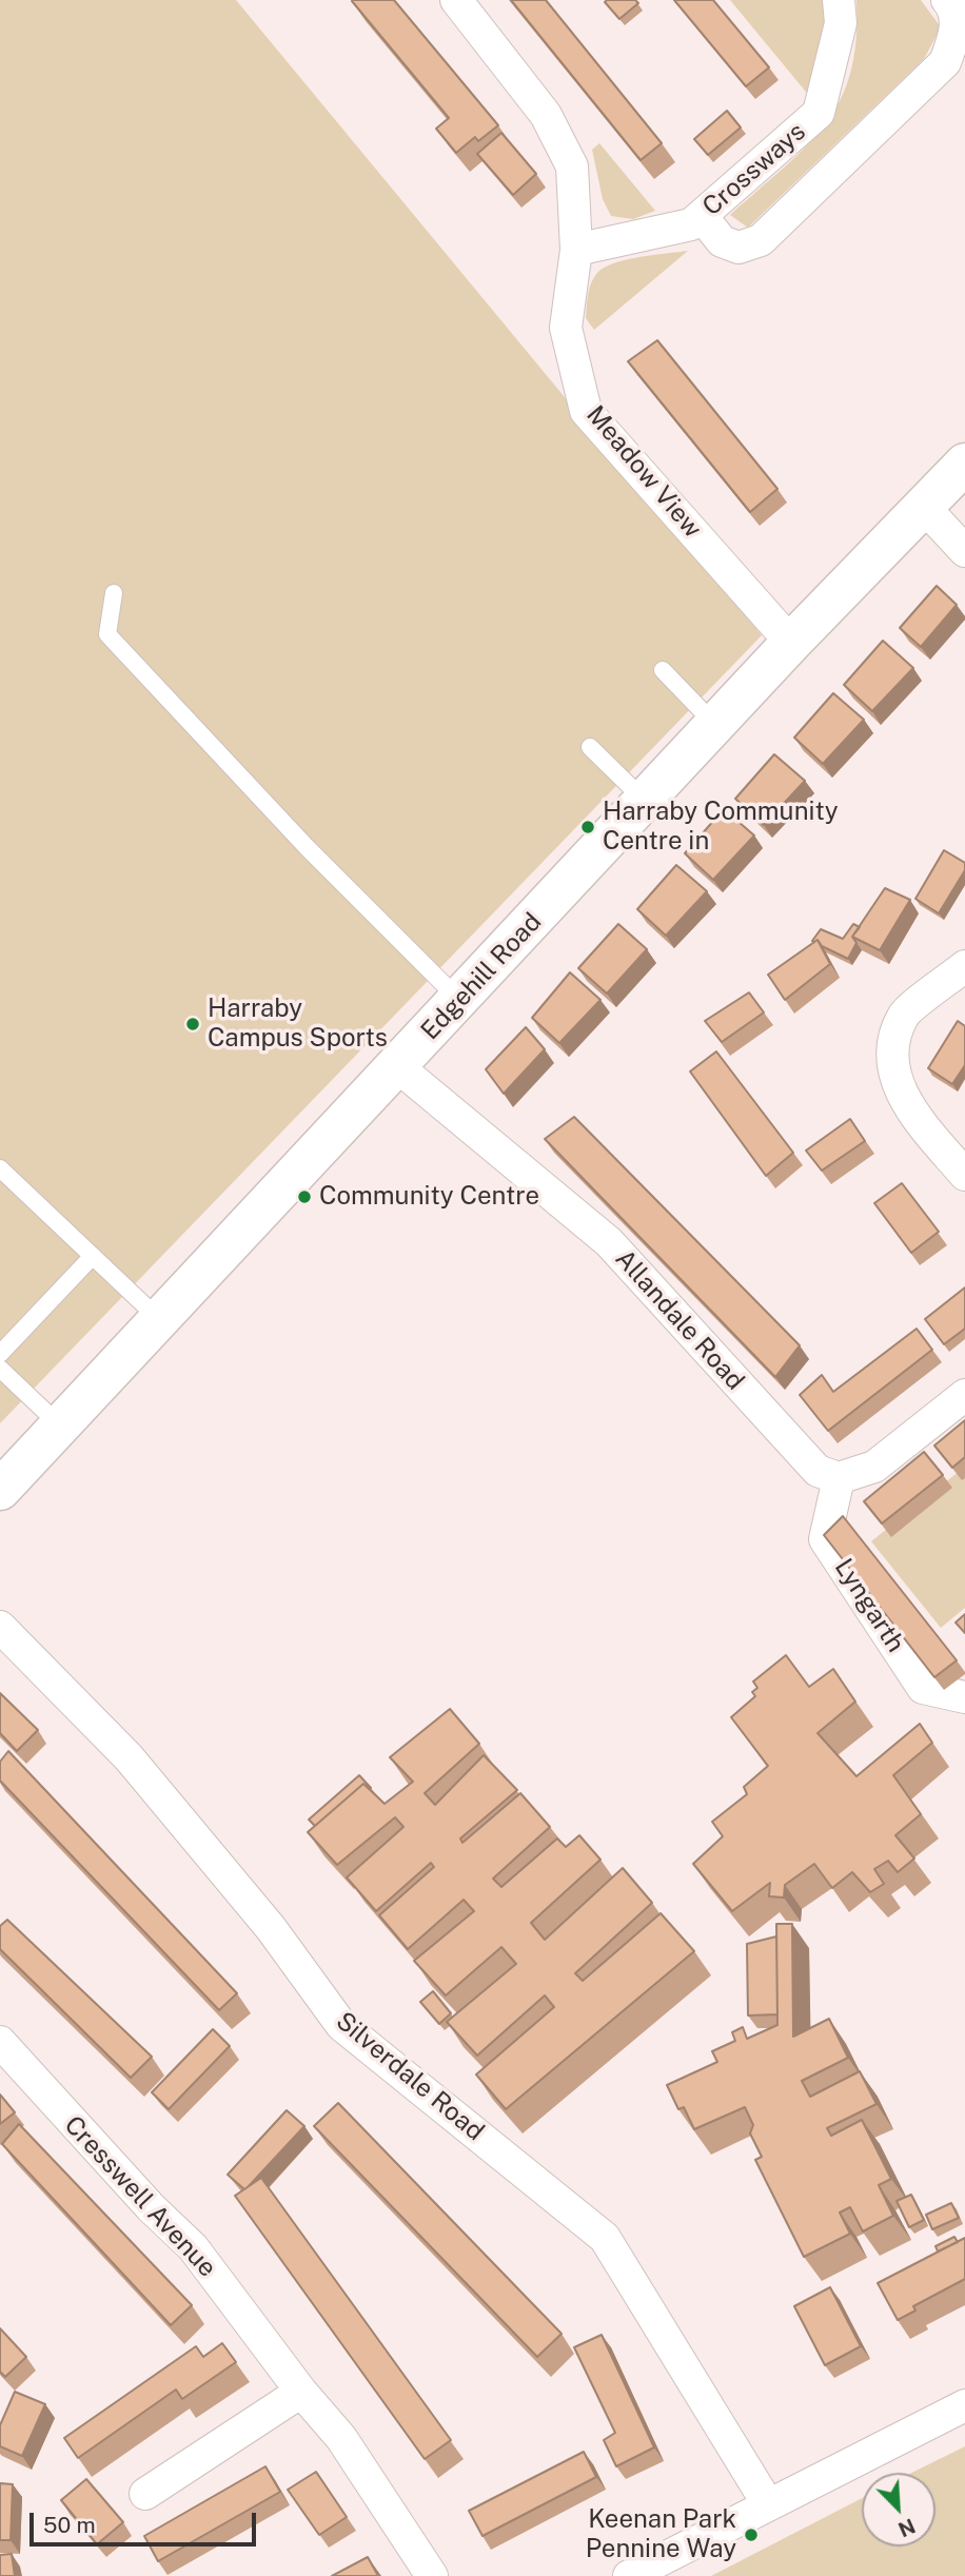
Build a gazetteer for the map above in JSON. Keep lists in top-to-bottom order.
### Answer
{
  "streets": {
    "street": [
      "Crossways",
      "Meadow View",
      "Edgehill Road",
      "Allandale Road",
      "Lyngarth",
      "Silverdale Road",
      "Cresswell Avenue"
    ]
  },
  "crossings": [
    ["Crossways", "Meadow View"],
    ["Meadow View", "Edgehill Road"],
    ["Edgehill Road", "Allandale Road"],
    ["Allandale Road", "Lyngarth"]
  ],
  "places": [
    "Harraby Community Centre in",
    "Harraby Campus Sports",
    "Community Centre",
    "Keenan Park Pennine Way"
  ],
  "scale_bar": "50 m",
  "north": "bottom right"
}
